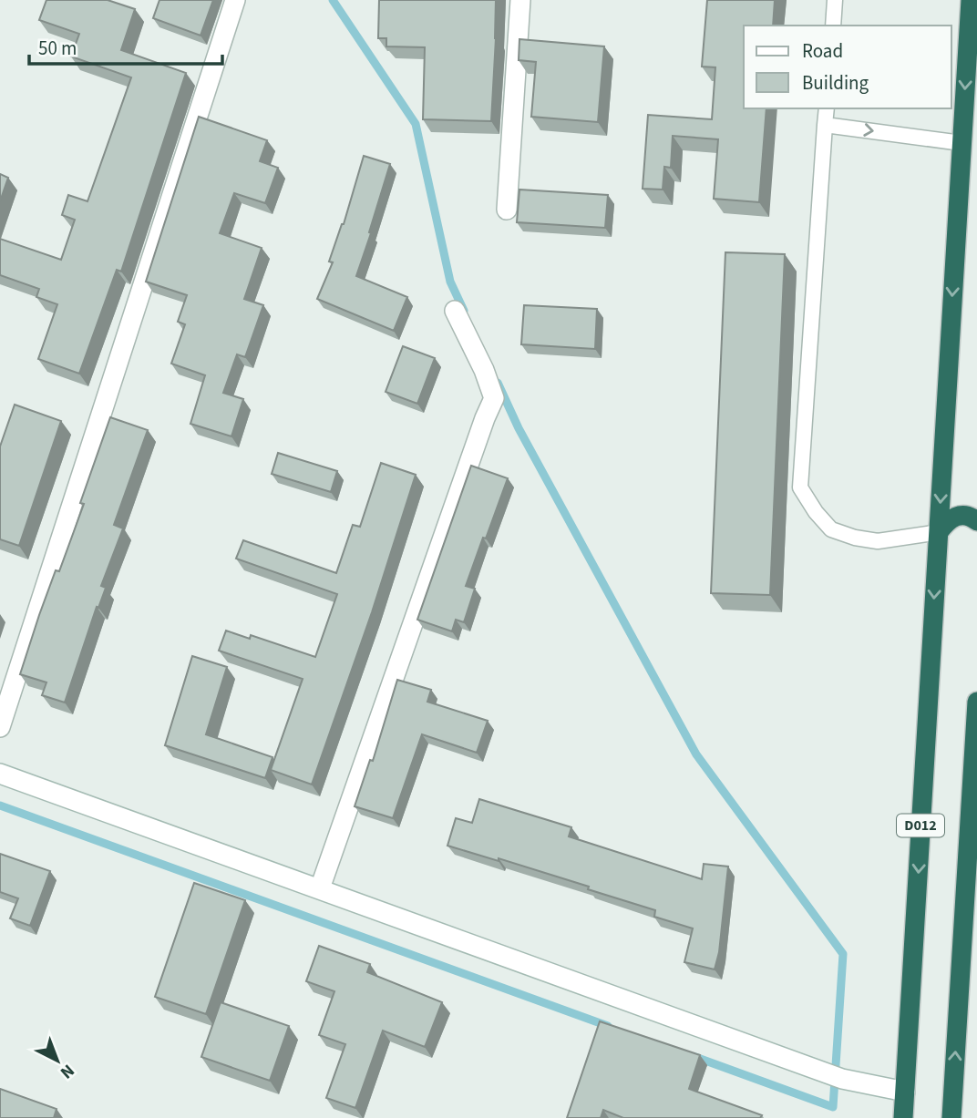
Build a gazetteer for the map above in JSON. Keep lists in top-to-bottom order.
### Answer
{
  "streets": {
    "highway": ["D012"]
  },
  "legend": ["Road", "Building"],
  "scale_bar": "50 m",
  "north": "bottom right"
}
